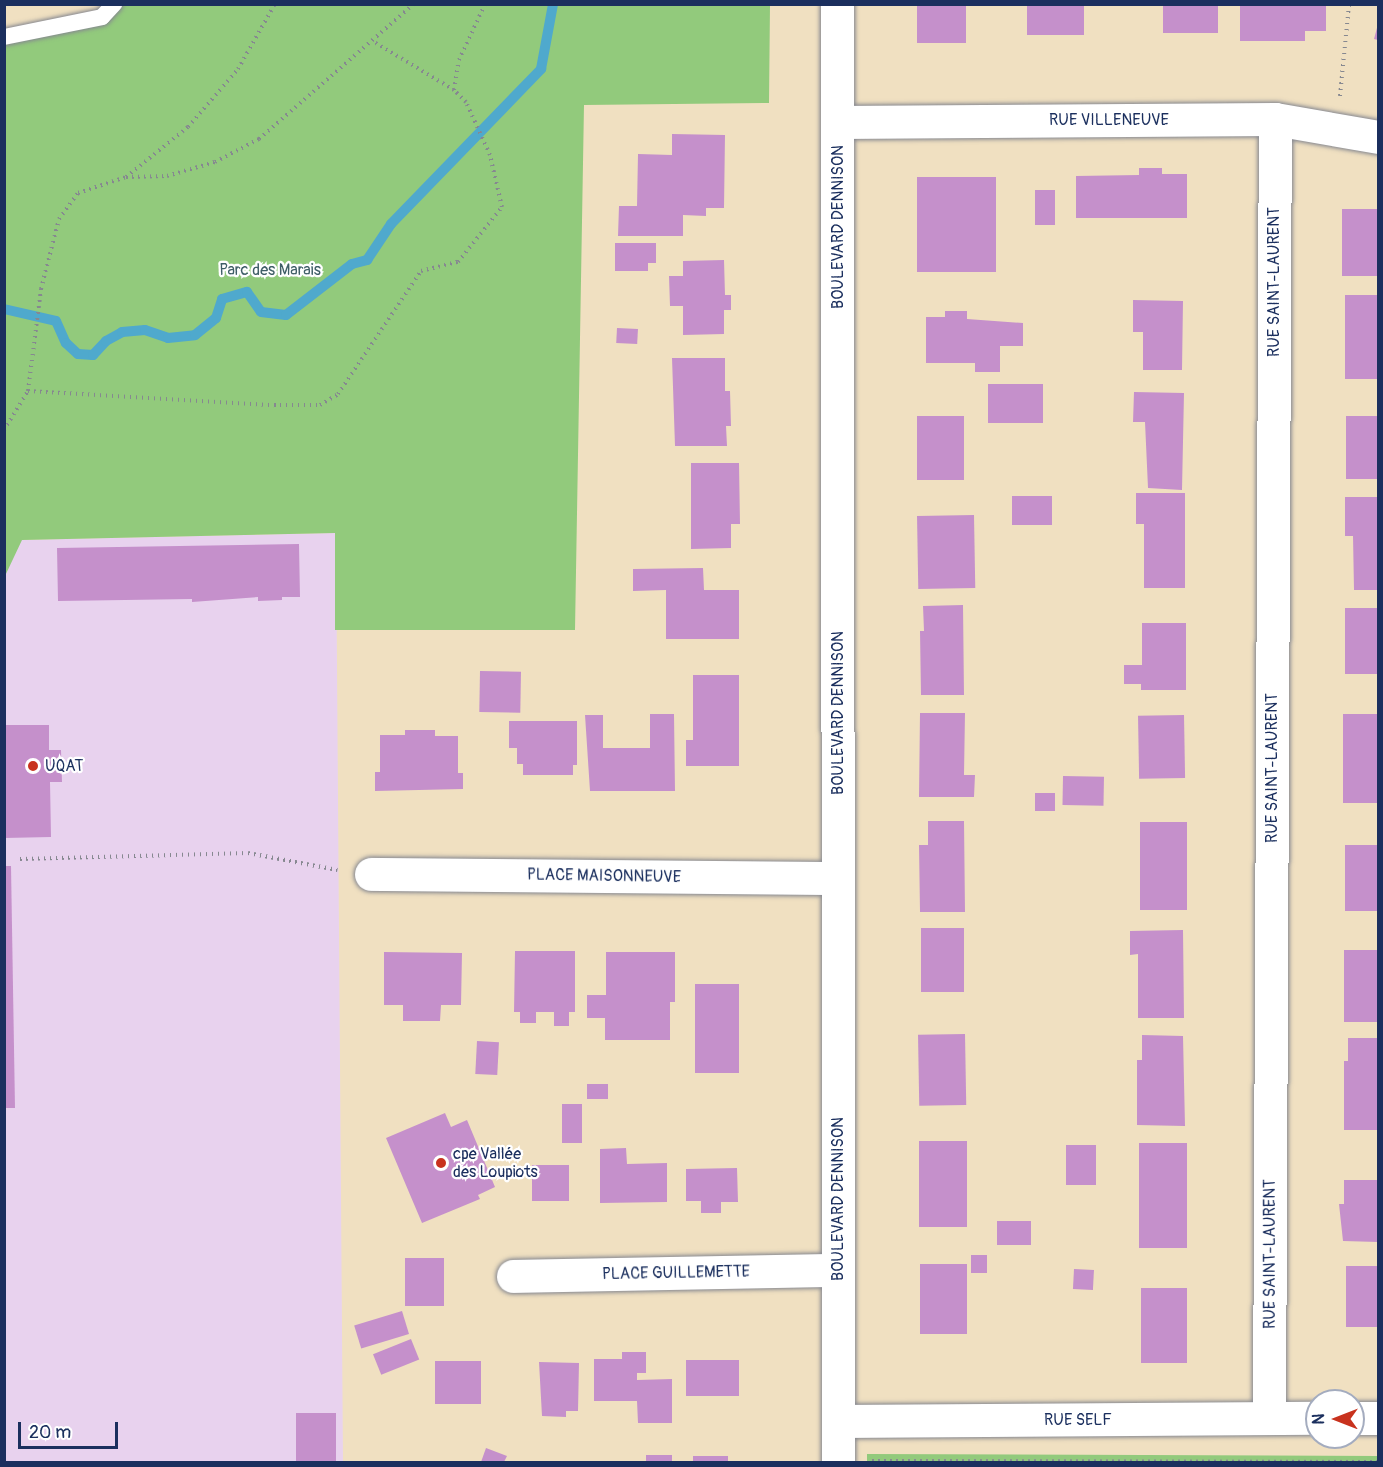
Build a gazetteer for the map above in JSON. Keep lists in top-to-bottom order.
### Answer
{
  "streets": {
    "street": [
      "RUE VILLENEUVE",
      "BOULEVARD DENNISON",
      "RUE SAINT-LAURENT",
      "PLACE MAISONNEUVE",
      "PLACE GUILLEMETTE",
      "RUE SELF"
    ]
  },
  "crossings": [
    ["RUE VILLENEUVE", "BOULEVARD DENNISON"],
    ["RUE VILLENEUVE", "RUE SAINT-LAURENT"],
    ["BOULEVARD DENNISON", "PLACE MAISONNEUVE"],
    ["BOULEVARD DENNISON", "PLACE GUILLEMETTE"],
    ["BOULEVARD DENNISON", "RUE SELF"],
    ["RUE SAINT-LAURENT", "RUE SELF"]
  ],
  "parks": ["Parc des Marais"],
  "places": ["UQAT", "cpe Vallée des Loupiots"],
  "scale_bar": "20 m",
  "north": "left"
}
